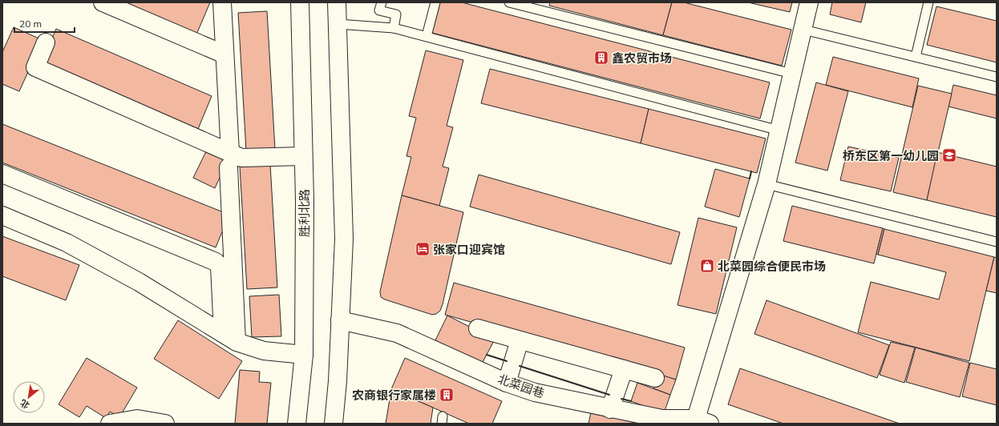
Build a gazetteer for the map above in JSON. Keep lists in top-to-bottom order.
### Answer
{
  "streets": {
    "main road": ["胜利北路", "北菜园巷"]
  },
  "places": {
    "building": ["鑫农贸市场", "农商银行家属楼"],
    "school or university": ["桥东区第一幼儿园"],
    "hotel": ["张家口迎宾馆"],
    "shop": ["北菜园综合便民市场"]
  },
  "scale_bar": "20 m",
  "north": "bottom left"
}
